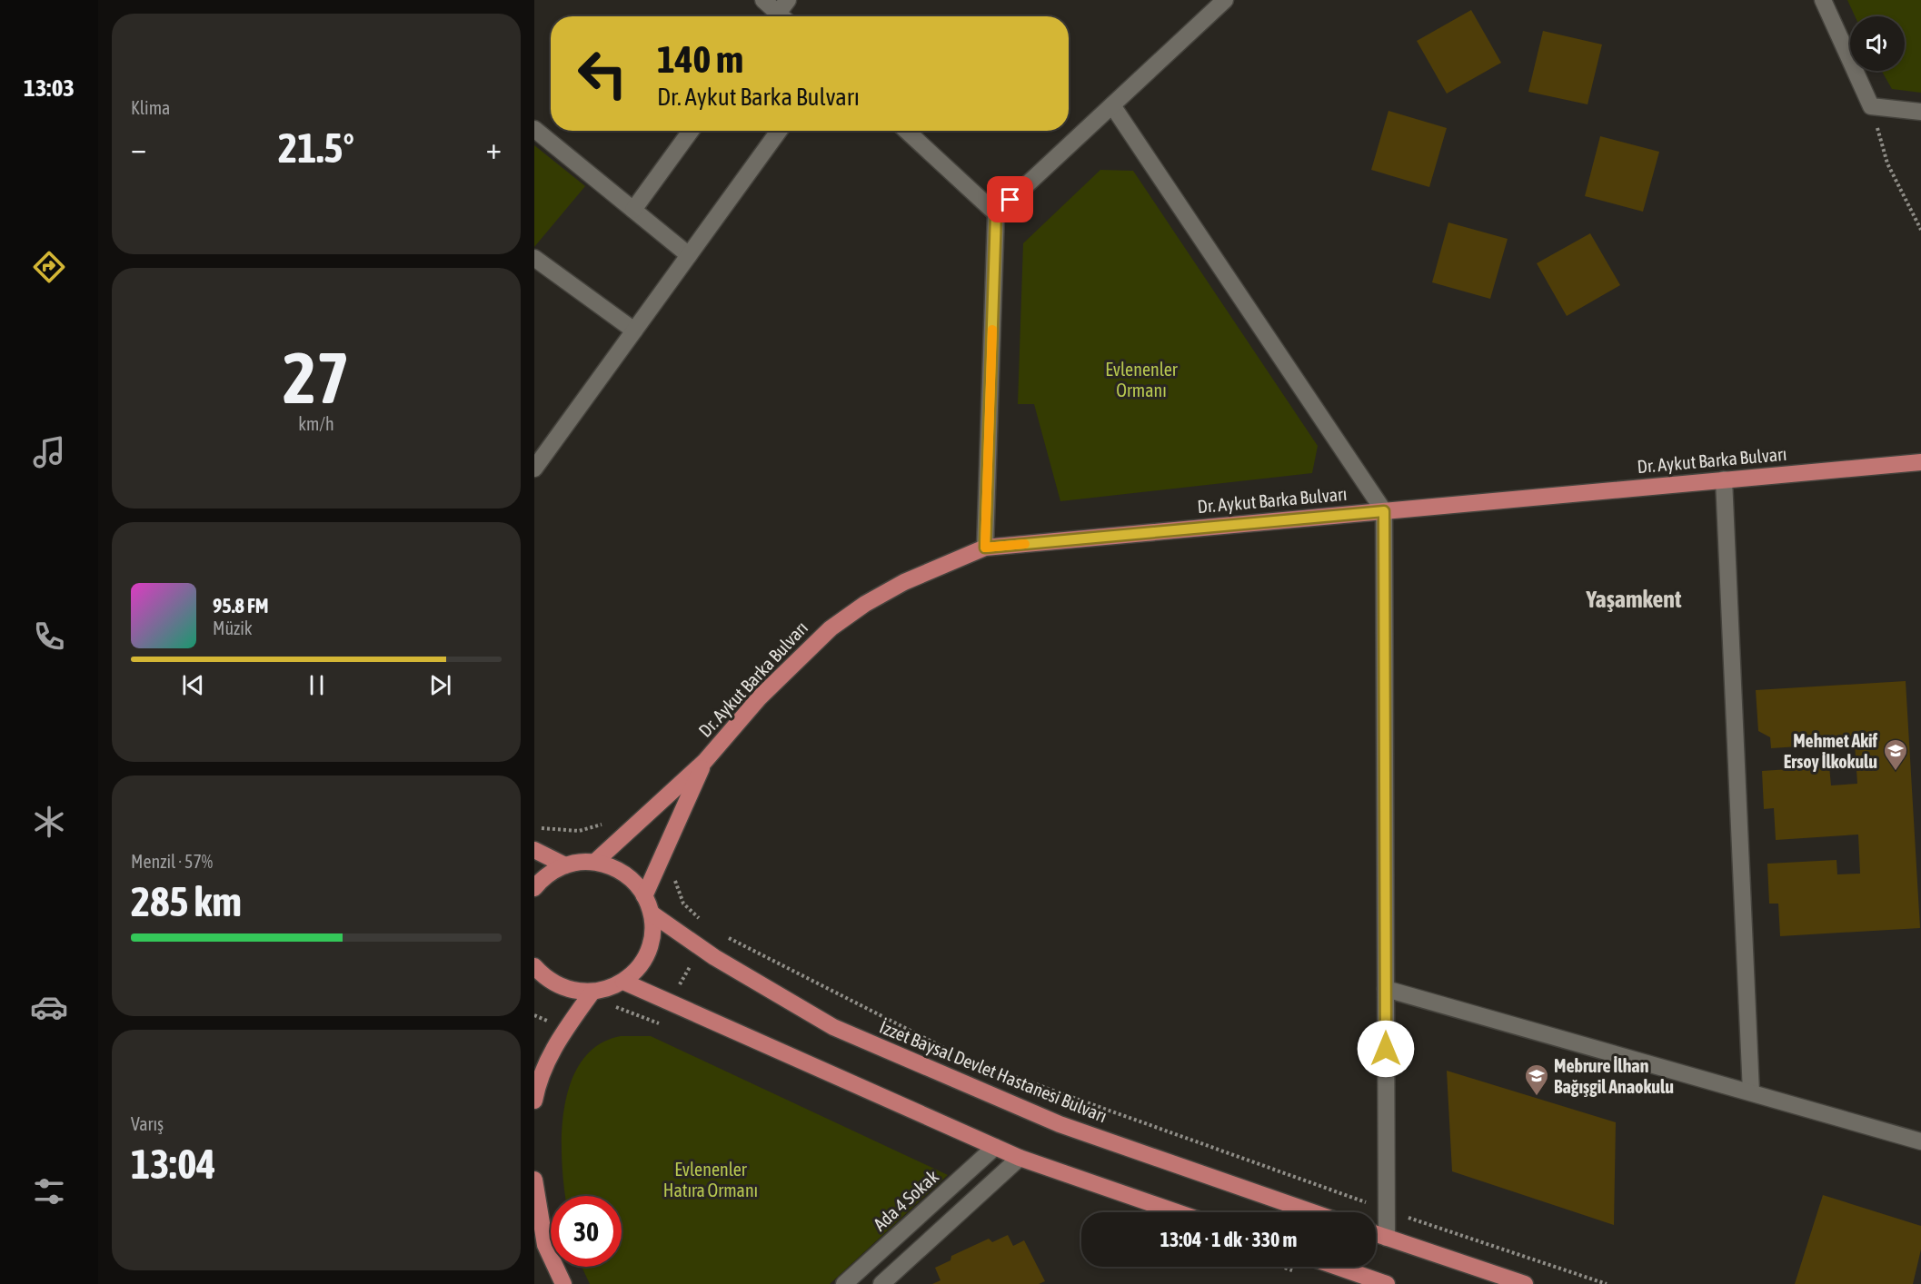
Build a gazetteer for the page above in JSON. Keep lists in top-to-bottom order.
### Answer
{
  "streets": {
    "main road": ["Dr. Aykut Barka Bulvarı", "İzzet Baysal Devlet Hastanesi Bulvarı"],
    "street": ["Ada 4 Sokak"]
  },
  "districts": ["Yaşamkent"],
  "parks": ["Evlenenler Ormanı", "Evlenenler Hatıra Ormanı"],
  "places": {
    "school or university": ["Mehmet Akif Ersoy İlkokulu", "Mebrure İlhan Bağışgil Anaokulu"]
  },
  "page": {
    "tabs": "13:03",
    "tile": [
      "Klima",
      ["27", "km/h"],
      ["Menzil · 57%", "285 km"],
      ["Varış", "13:04"]
    ],
    "turn": ["140 m", "Dr. Aykut Barka Bulvarı"],
    "heat": ["−", "21.5°", "+"],
    "song": ["95.8 FM", "Müzik"],
    "limit": "30",
    "trip": "13:04 · 1 dk · 330 m"
  }
}
